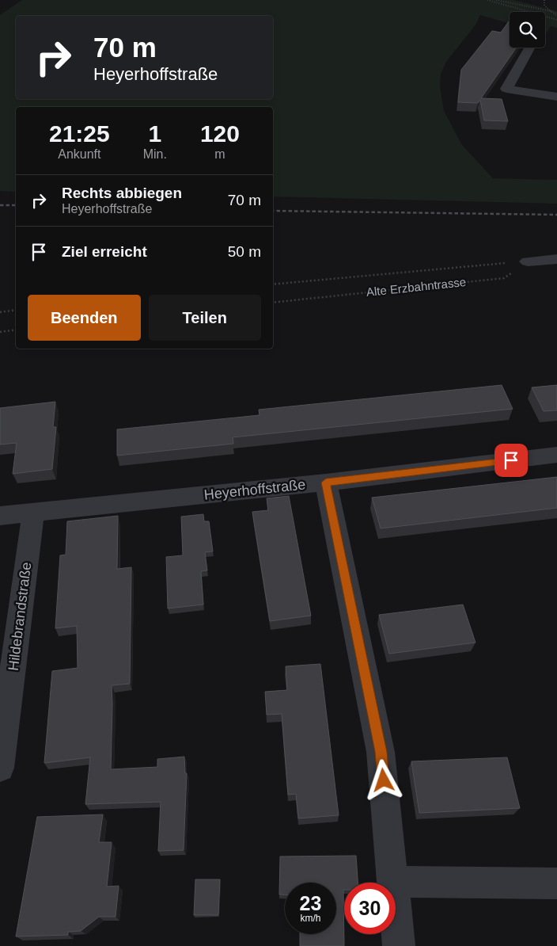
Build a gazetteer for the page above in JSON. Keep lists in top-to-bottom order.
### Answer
{
  "streets": {
    "street": ["Heyerhoffstraße", "Hildebrandstraße"],
    "path": ["Alte Erzbahntrasse"]
  },
  "crossings": [
    ["Heyerhoffstraße", "Hildebrandstraße"]
  ],
  "page": {
    "turn": ["70 m", "Heyerhoffstraße"],
    "eta": [
      "21:25",
      "Ankunft",
      "1",
      "Min.",
      "120",
      "m"
    ],
    "list": [
      {
        "name": "Rechts abbiegen",
        "note": "Heyerhoffstraße",
        "value": "70 m"
      },
      {
        "name": "Ziel erreicht",
        "value": "50 m"
      }
    ],
    "buttons": ["Beenden", "Teilen"],
    "speed": "23 km/h",
    "limit": "30"
  }
}
